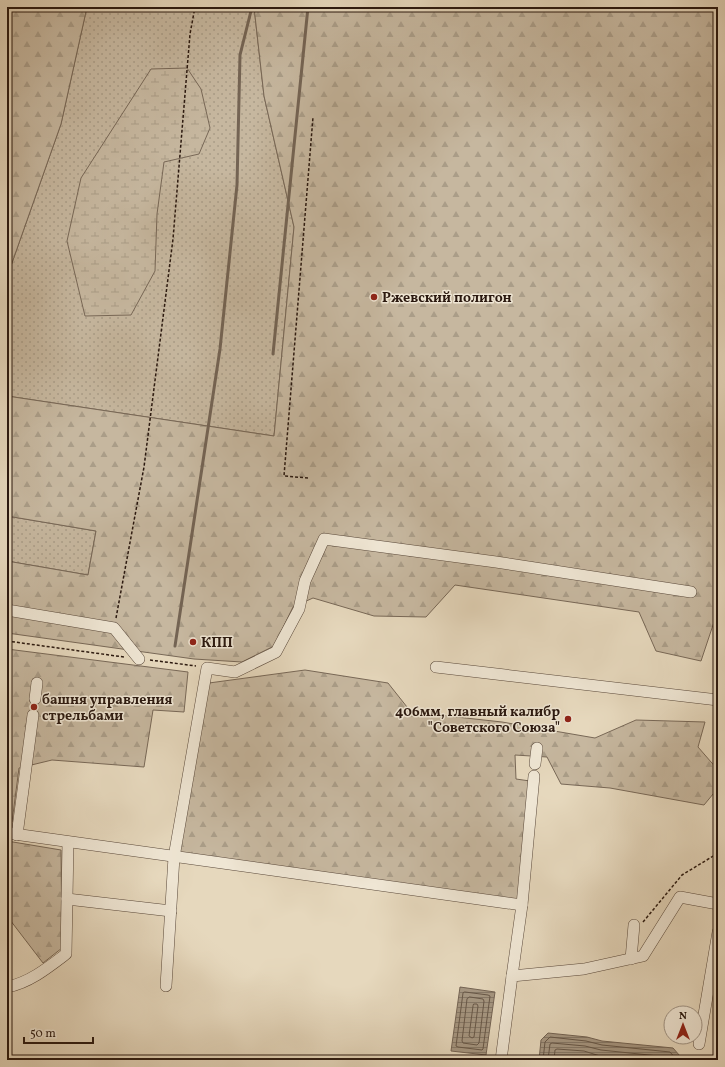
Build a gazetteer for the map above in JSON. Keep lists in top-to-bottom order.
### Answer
{
  "places": [
    "Ржевский полигон",
    "КПП",
    "башня управления стрельбами",
    "406мм, главный калибр \"Советского Союза\""
  ],
  "scale_bar": "50 m",
  "north": "top"
}
